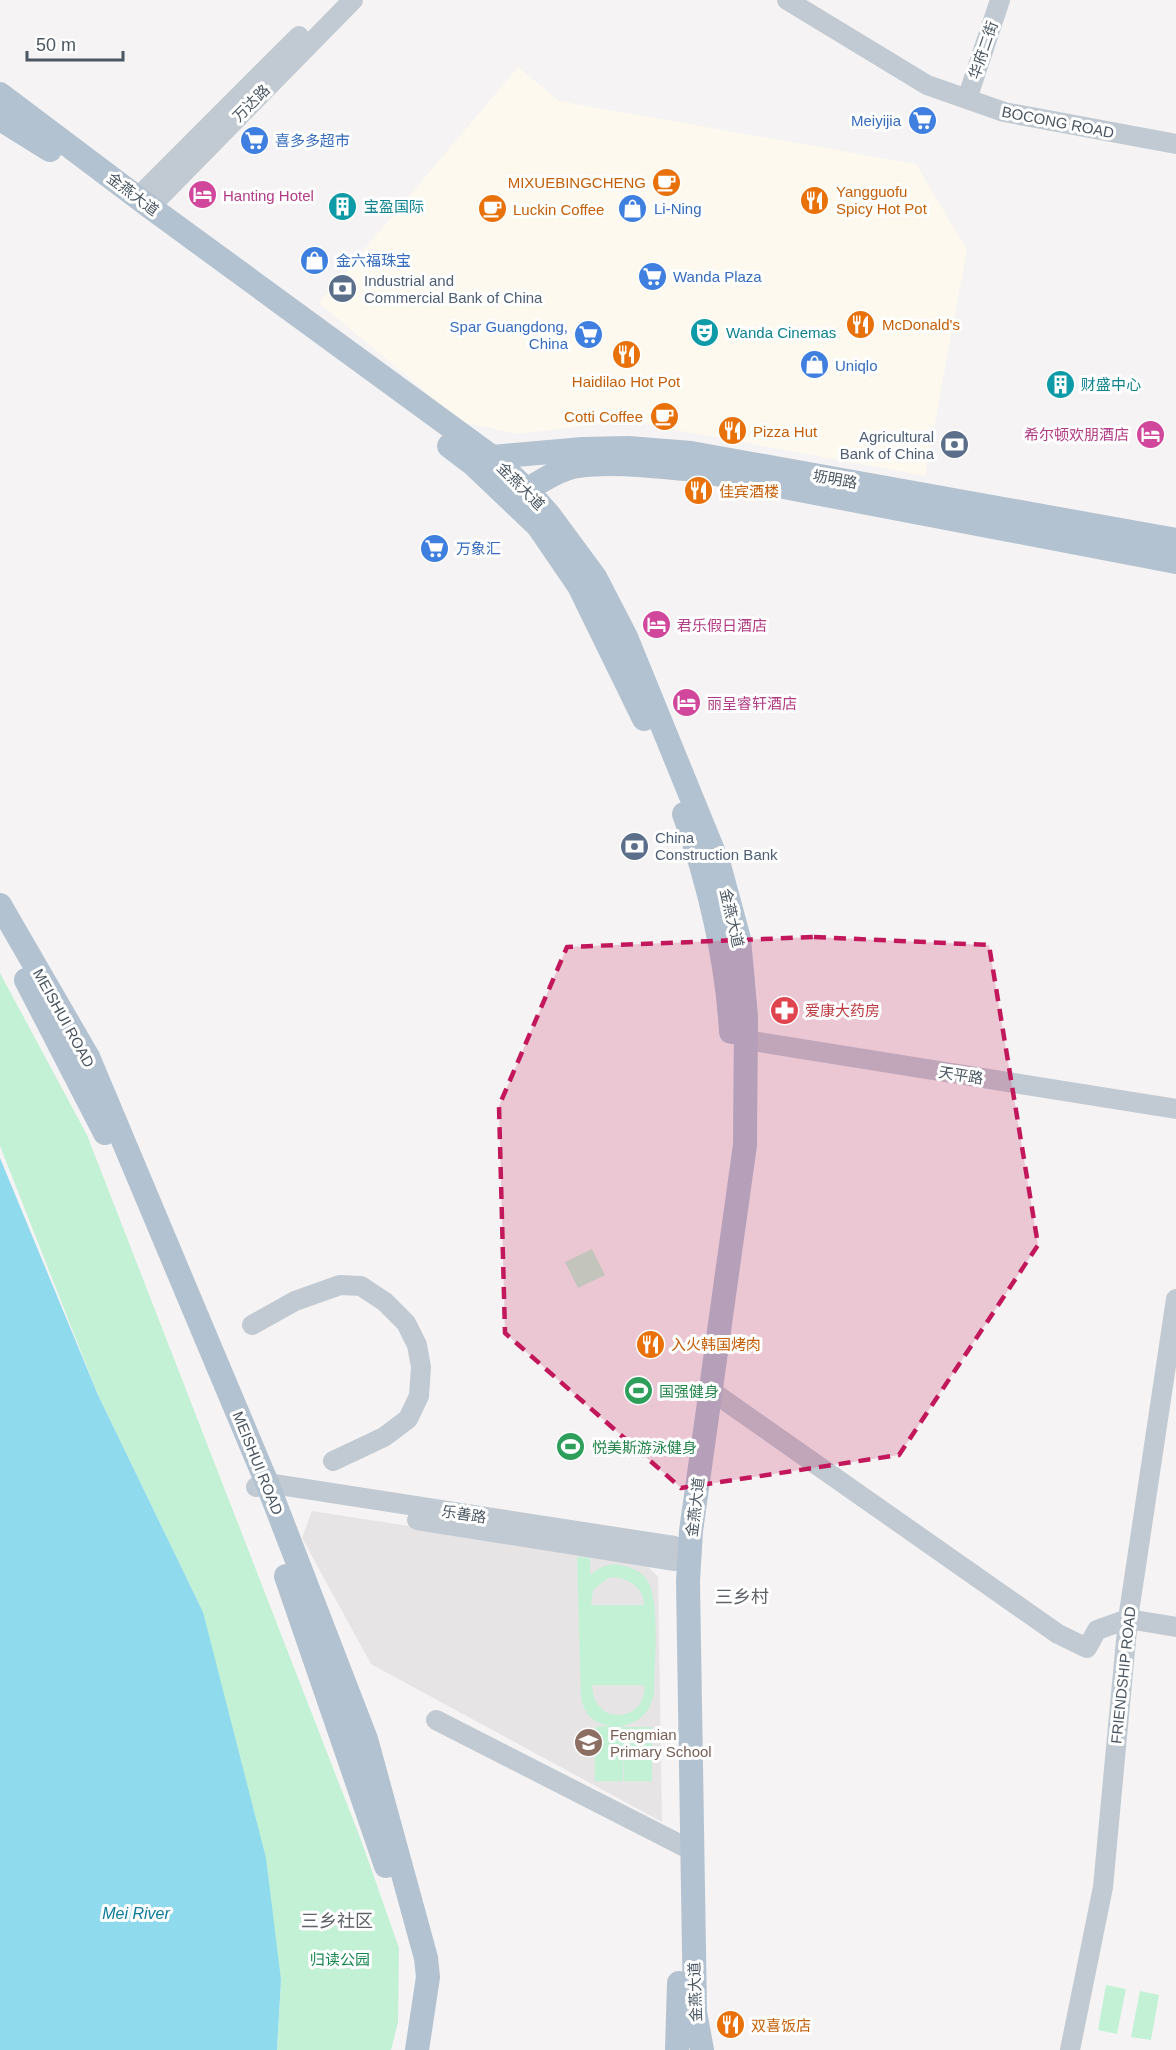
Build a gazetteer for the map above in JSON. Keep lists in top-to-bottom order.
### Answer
{
  "streets": {
    "main road": ["金燕大道", "坜明路", "MEISHUI ROAD"],
    "street": [
      "华府二街",
      "万达路",
      "BOCONG ROAD",
      "天平路",
      "乐善路",
      "FRIENDSHIP ROAD"
    ]
  },
  "crossings": [
    ["华府二街", "BOCONG ROAD"],
    ["万达路", "金燕大道"],
    ["金燕大道", "坜明路"],
    ["金燕大道", "天平路"],
    ["金燕大道", "乐善路"],
    ["MEISHUI ROAD", "乐善路"]
  ],
  "districts": ["三乡村", "三乡社区"],
  "water": ["Mei River"],
  "parks": ["归读公园"],
  "places": {
    "supermarket": [
      "Meiyijia",
      "喜多多超市",
      "Wanda Plaza",
      "Spar Guangdong, China",
      "万象汇"
    ],
    "cafe": ["MIXUEBINGCHENG", "Luckin Coffee", "Cotti Coffee"],
    "hotel": [
      "Hanting Hotel",
      "希尔顿欢朋酒店",
      "君乐假日酒店",
      "丽呈睿轩酒店"
    ],
    "restaurant": [
      "Yangguofu Spicy Hot Pot",
      "McDonald's",
      "Haidilao Hot Pot",
      "Pizza Hut",
      "佳宾酒楼",
      "入火韩国烤肉",
      "双喜饭店"
    ],
    "building": ["宝盈国际", "财盛中心"],
    "shop": ["Li-Ning", "金六福珠宝", "Uniqlo"],
    "bank": ["Industrial and Commercial Bank of China", "Agricultural Bank of China", "China Construction Bank"],
    "theatre": ["Wanda Cinemas"],
    "pharmacy": ["爱康大药房"],
    "sports": ["国强健身", "悦美斯游泳健身"],
    "school or university": ["Fengmian Primary School"]
  },
  "scale_bar": "50 m"
}
